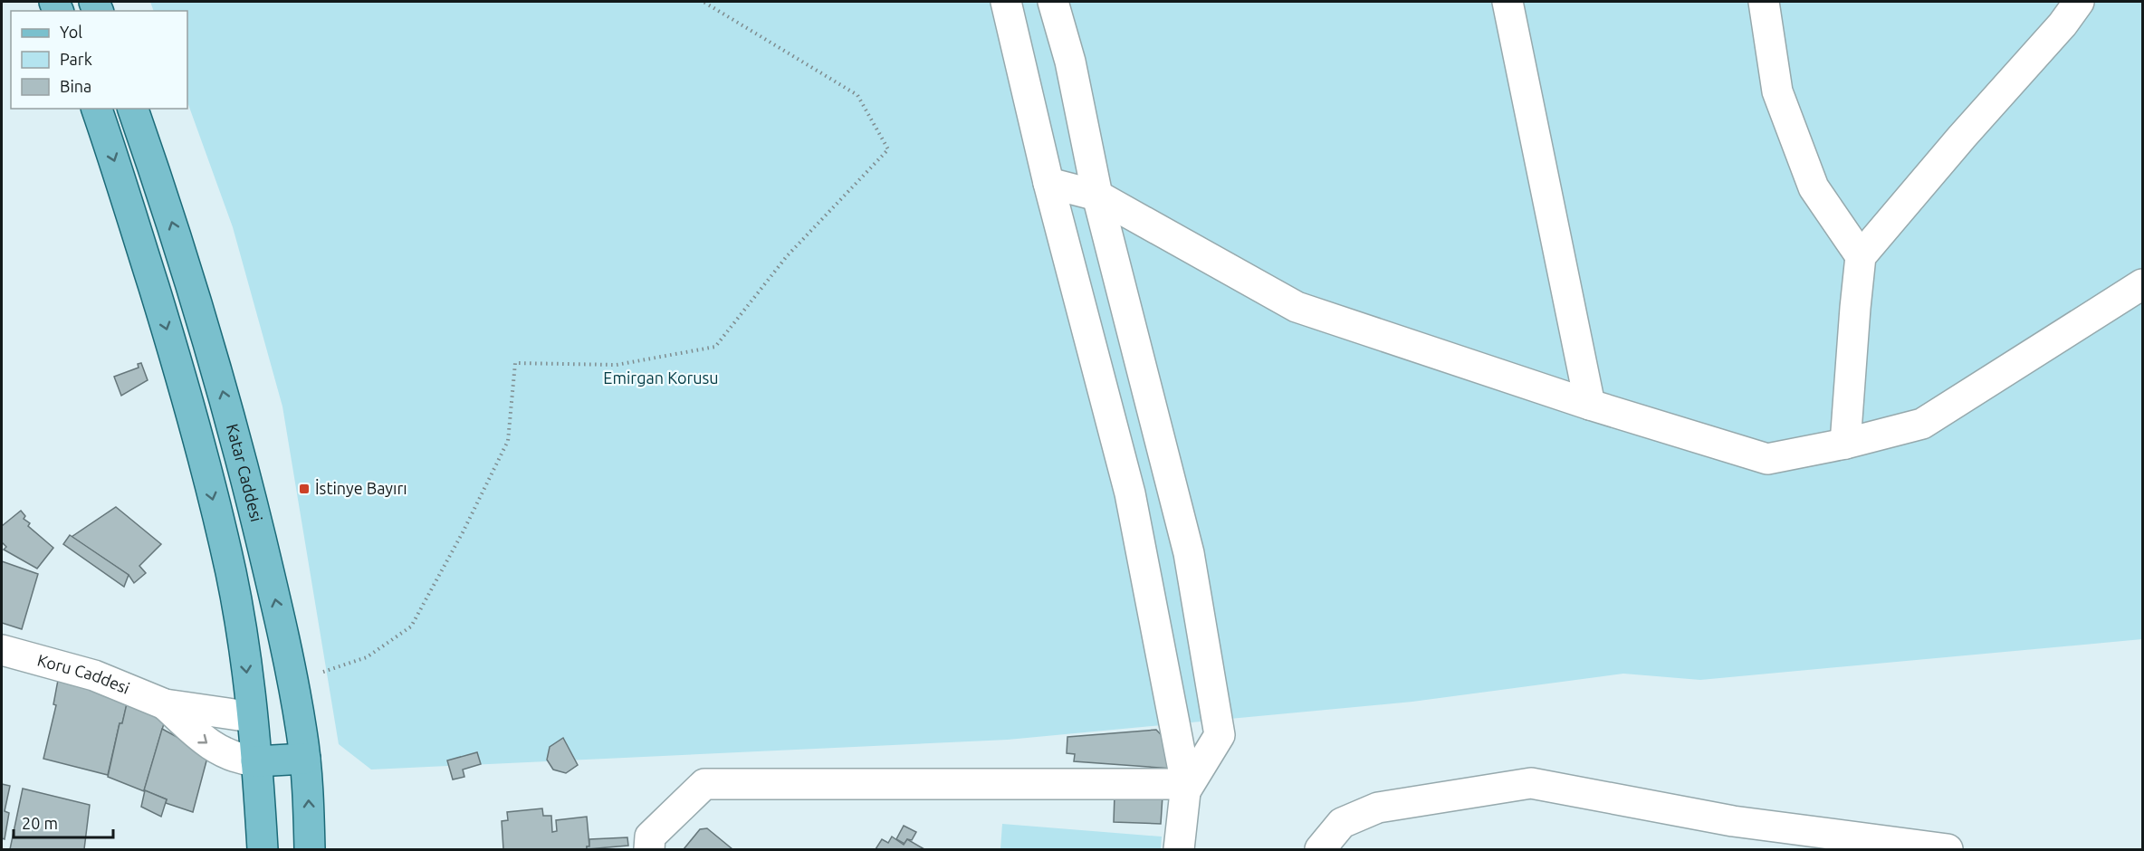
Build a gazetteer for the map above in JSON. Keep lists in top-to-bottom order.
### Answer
{
  "streets": {
    "main road": ["Katar Caddesi"],
    "street": ["Koru Caddesi"]
  },
  "parks": ["Emirgan Korusu"],
  "places": {
    "transit": ["İstinye Bayırı"]
  },
  "legend": ["Yol", "Park", "Bina"],
  "scale_bar": "20 m"
}
